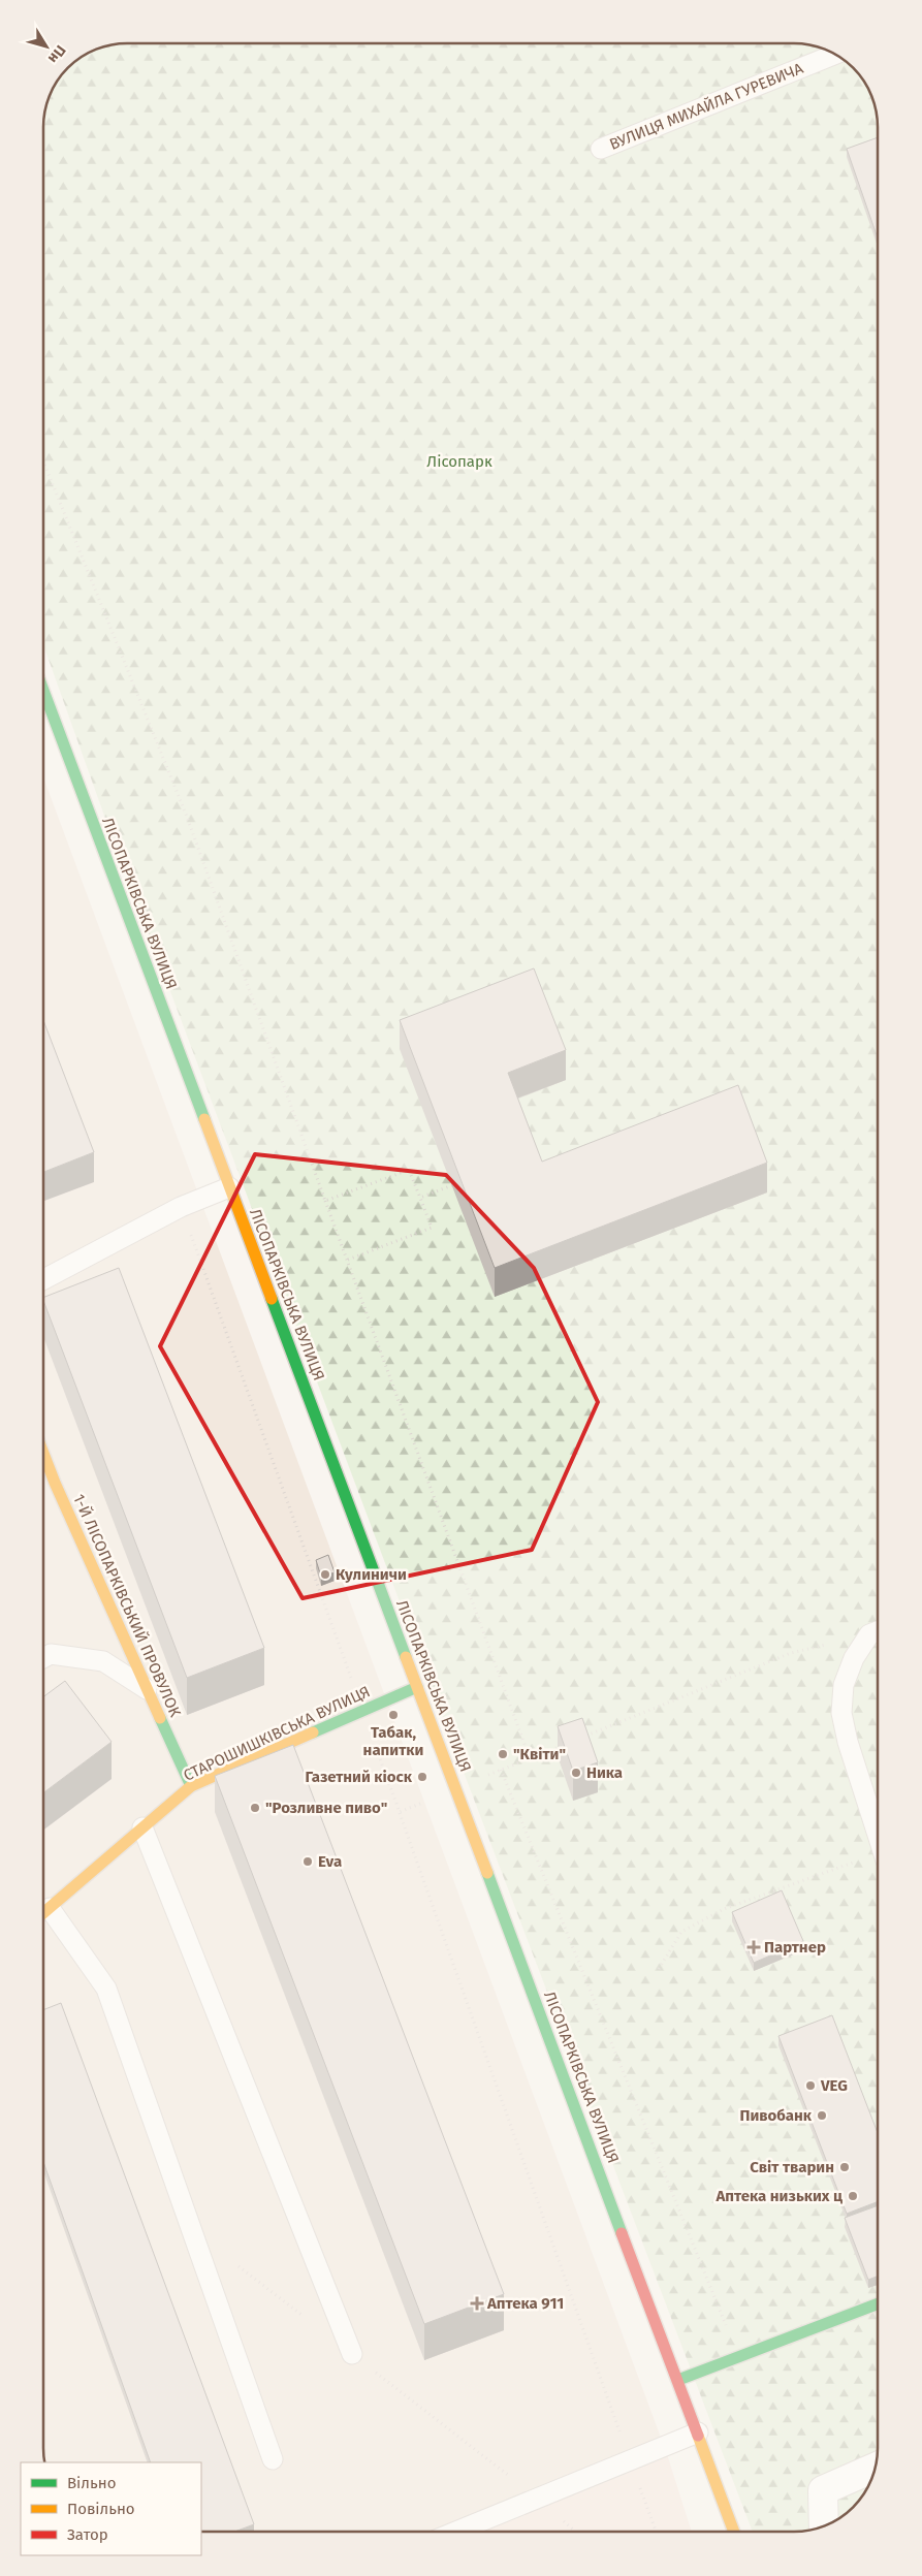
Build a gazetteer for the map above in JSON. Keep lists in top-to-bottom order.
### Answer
{
  "streets": {
    "street": ["ЛІСОПАРКІВСЬКА ВУЛИЦЯ", "1-Й ЛІСОПАРКІВСЬКИЙ ПРОВУЛОК", "СТАРОШИШКІВСЬКА ВУЛИЦЯ"],
    "lane": ["ВУЛИЦЯ МИХАЙЛА ГУРЕВИЧА"]
  },
  "crossings": [
    ["ЛІСОПАРКІВСЬКА ВУЛИЦЯ", "СТАРОШИШКІВСЬКА ВУЛИЦЯ"],
    ["1-Й ЛІСОПАРКІВСЬКИЙ ПРОВУЛОК", "СТАРОШИШКІВСЬКА ВУЛИЦЯ"]
  ],
  "parks": ["Лісопарк"],
  "places": {
    "other": [
      "Кулиничи",
      "Табак, напитки",
      "\"Квіти\"",
      "Ника",
      "Газетний кіоск",
      "\"Розливне пиво\"",
      "Eva",
      "VEG",
      "Пивобанк",
      "Світ тварин",
      "Аптека низьких ц"
    ],
    "health": ["Партнер", "Аптека 911"]
  },
  "legend": ["Вільно", "Повільно", "Затор"],
  "north": "bottom right"
}
